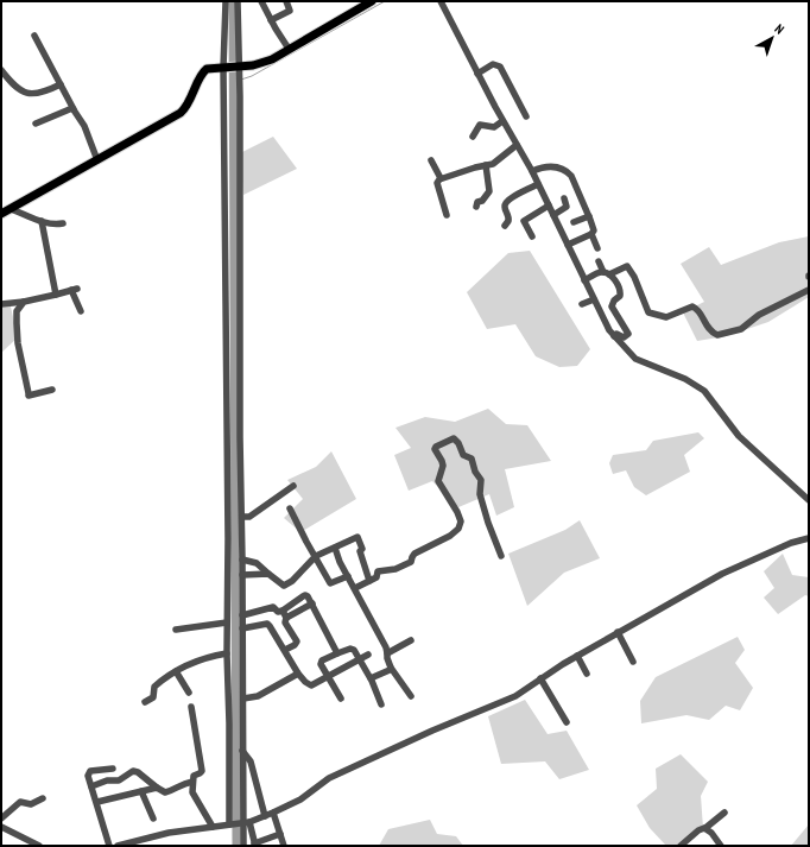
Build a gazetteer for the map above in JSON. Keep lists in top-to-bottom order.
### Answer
{
  "north": "top right"
}
